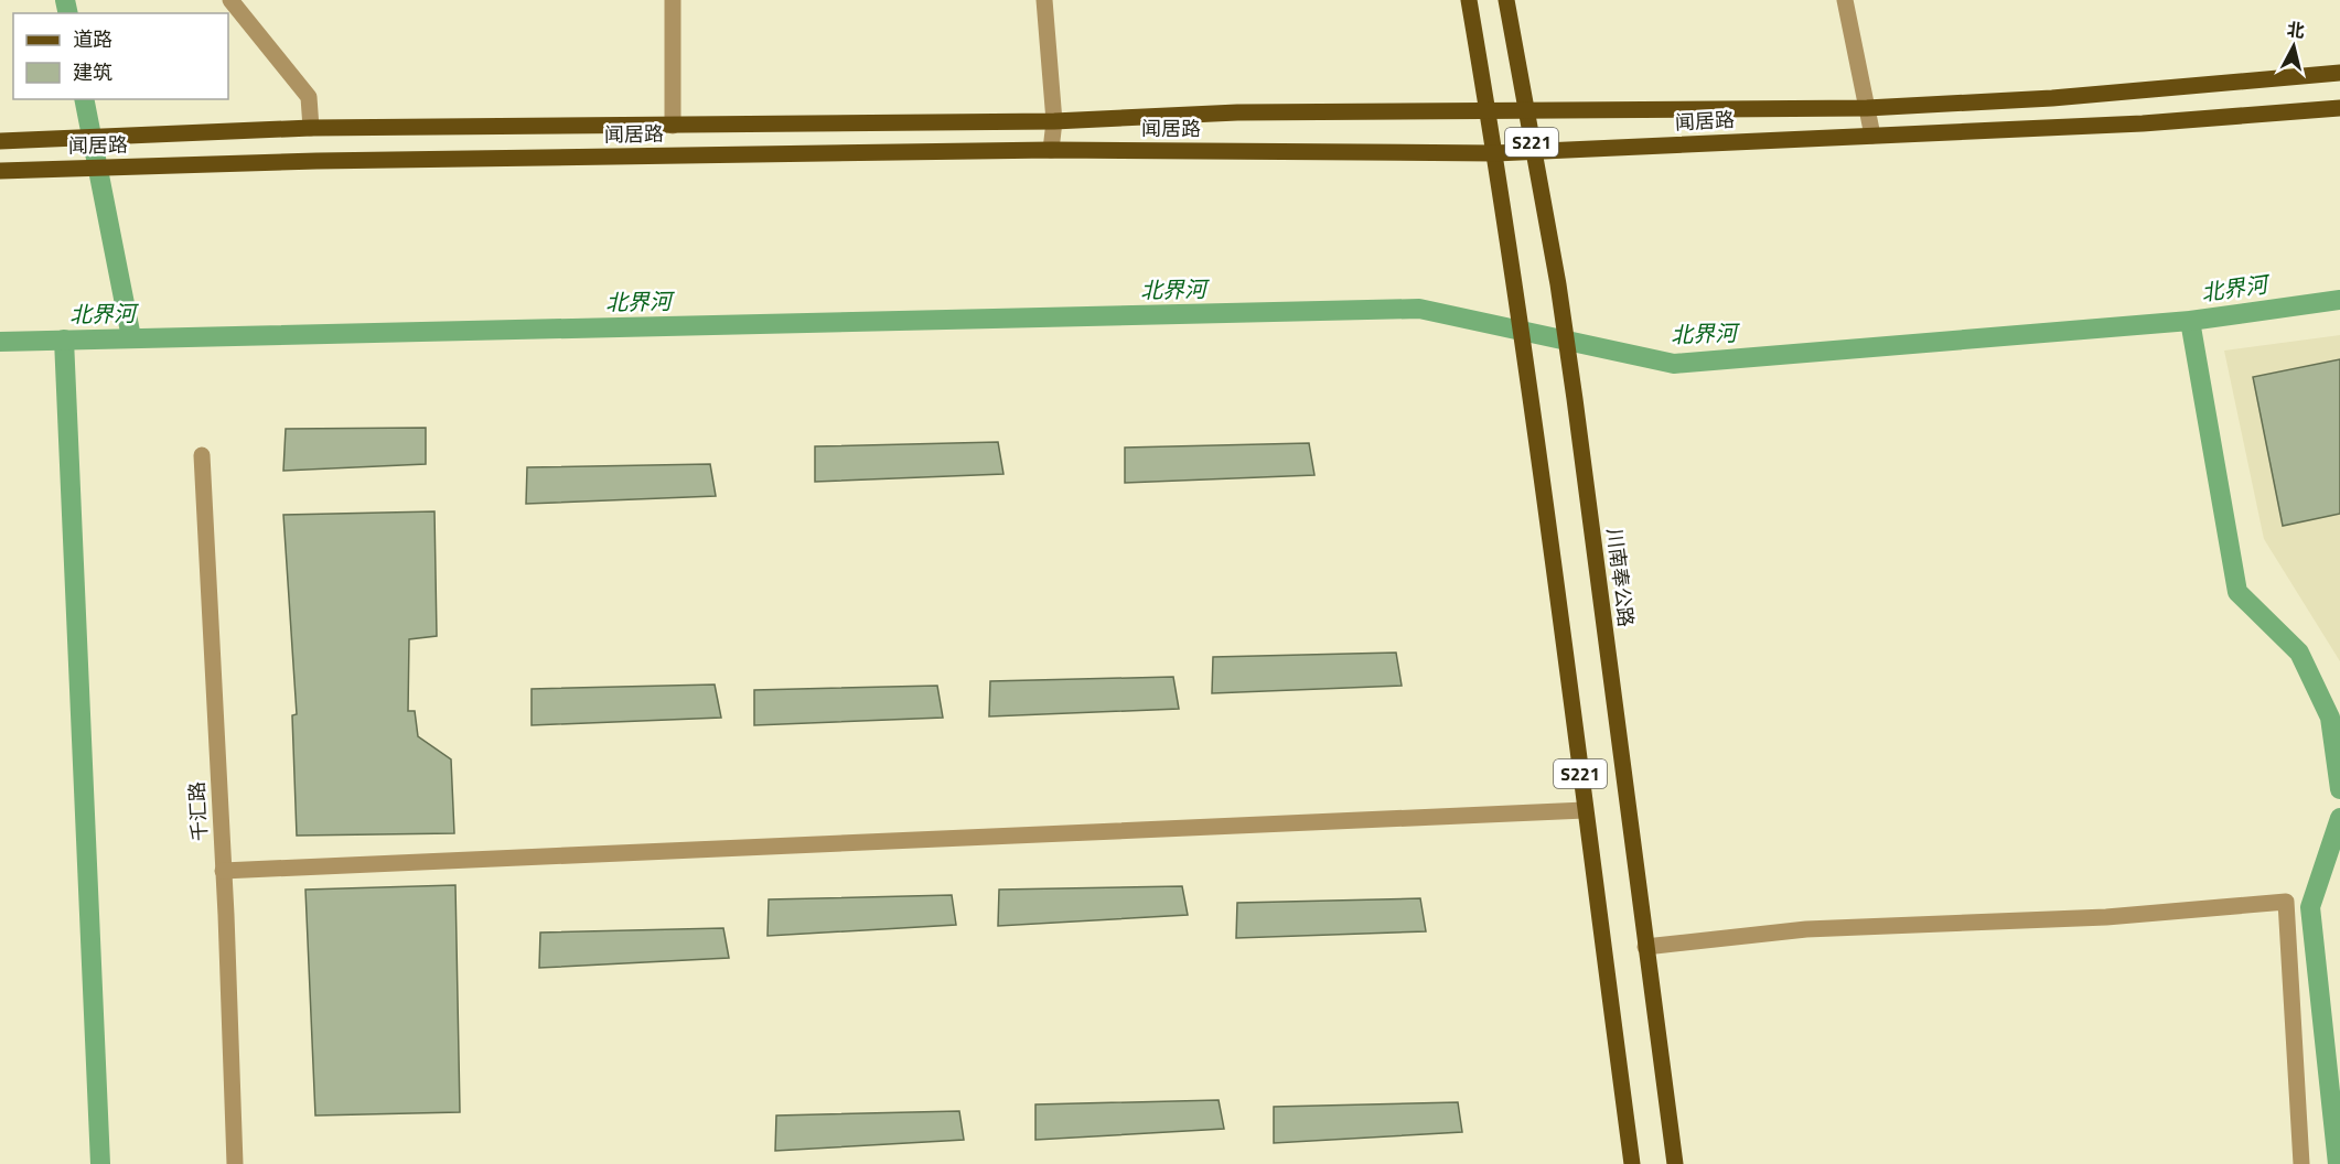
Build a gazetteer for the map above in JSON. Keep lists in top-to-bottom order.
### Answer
{
  "streets": {
    "main road": ["闻居路", "S221", "川南奉公路"],
    "street": ["千汇路"]
  },
  "crossings": [
    ["闻居路", "S221"],
    ["闻居路", "川南奉公路"]
  ],
  "water": ["北界河"],
  "legend": ["道路", "建筑"],
  "north": "top"
}
